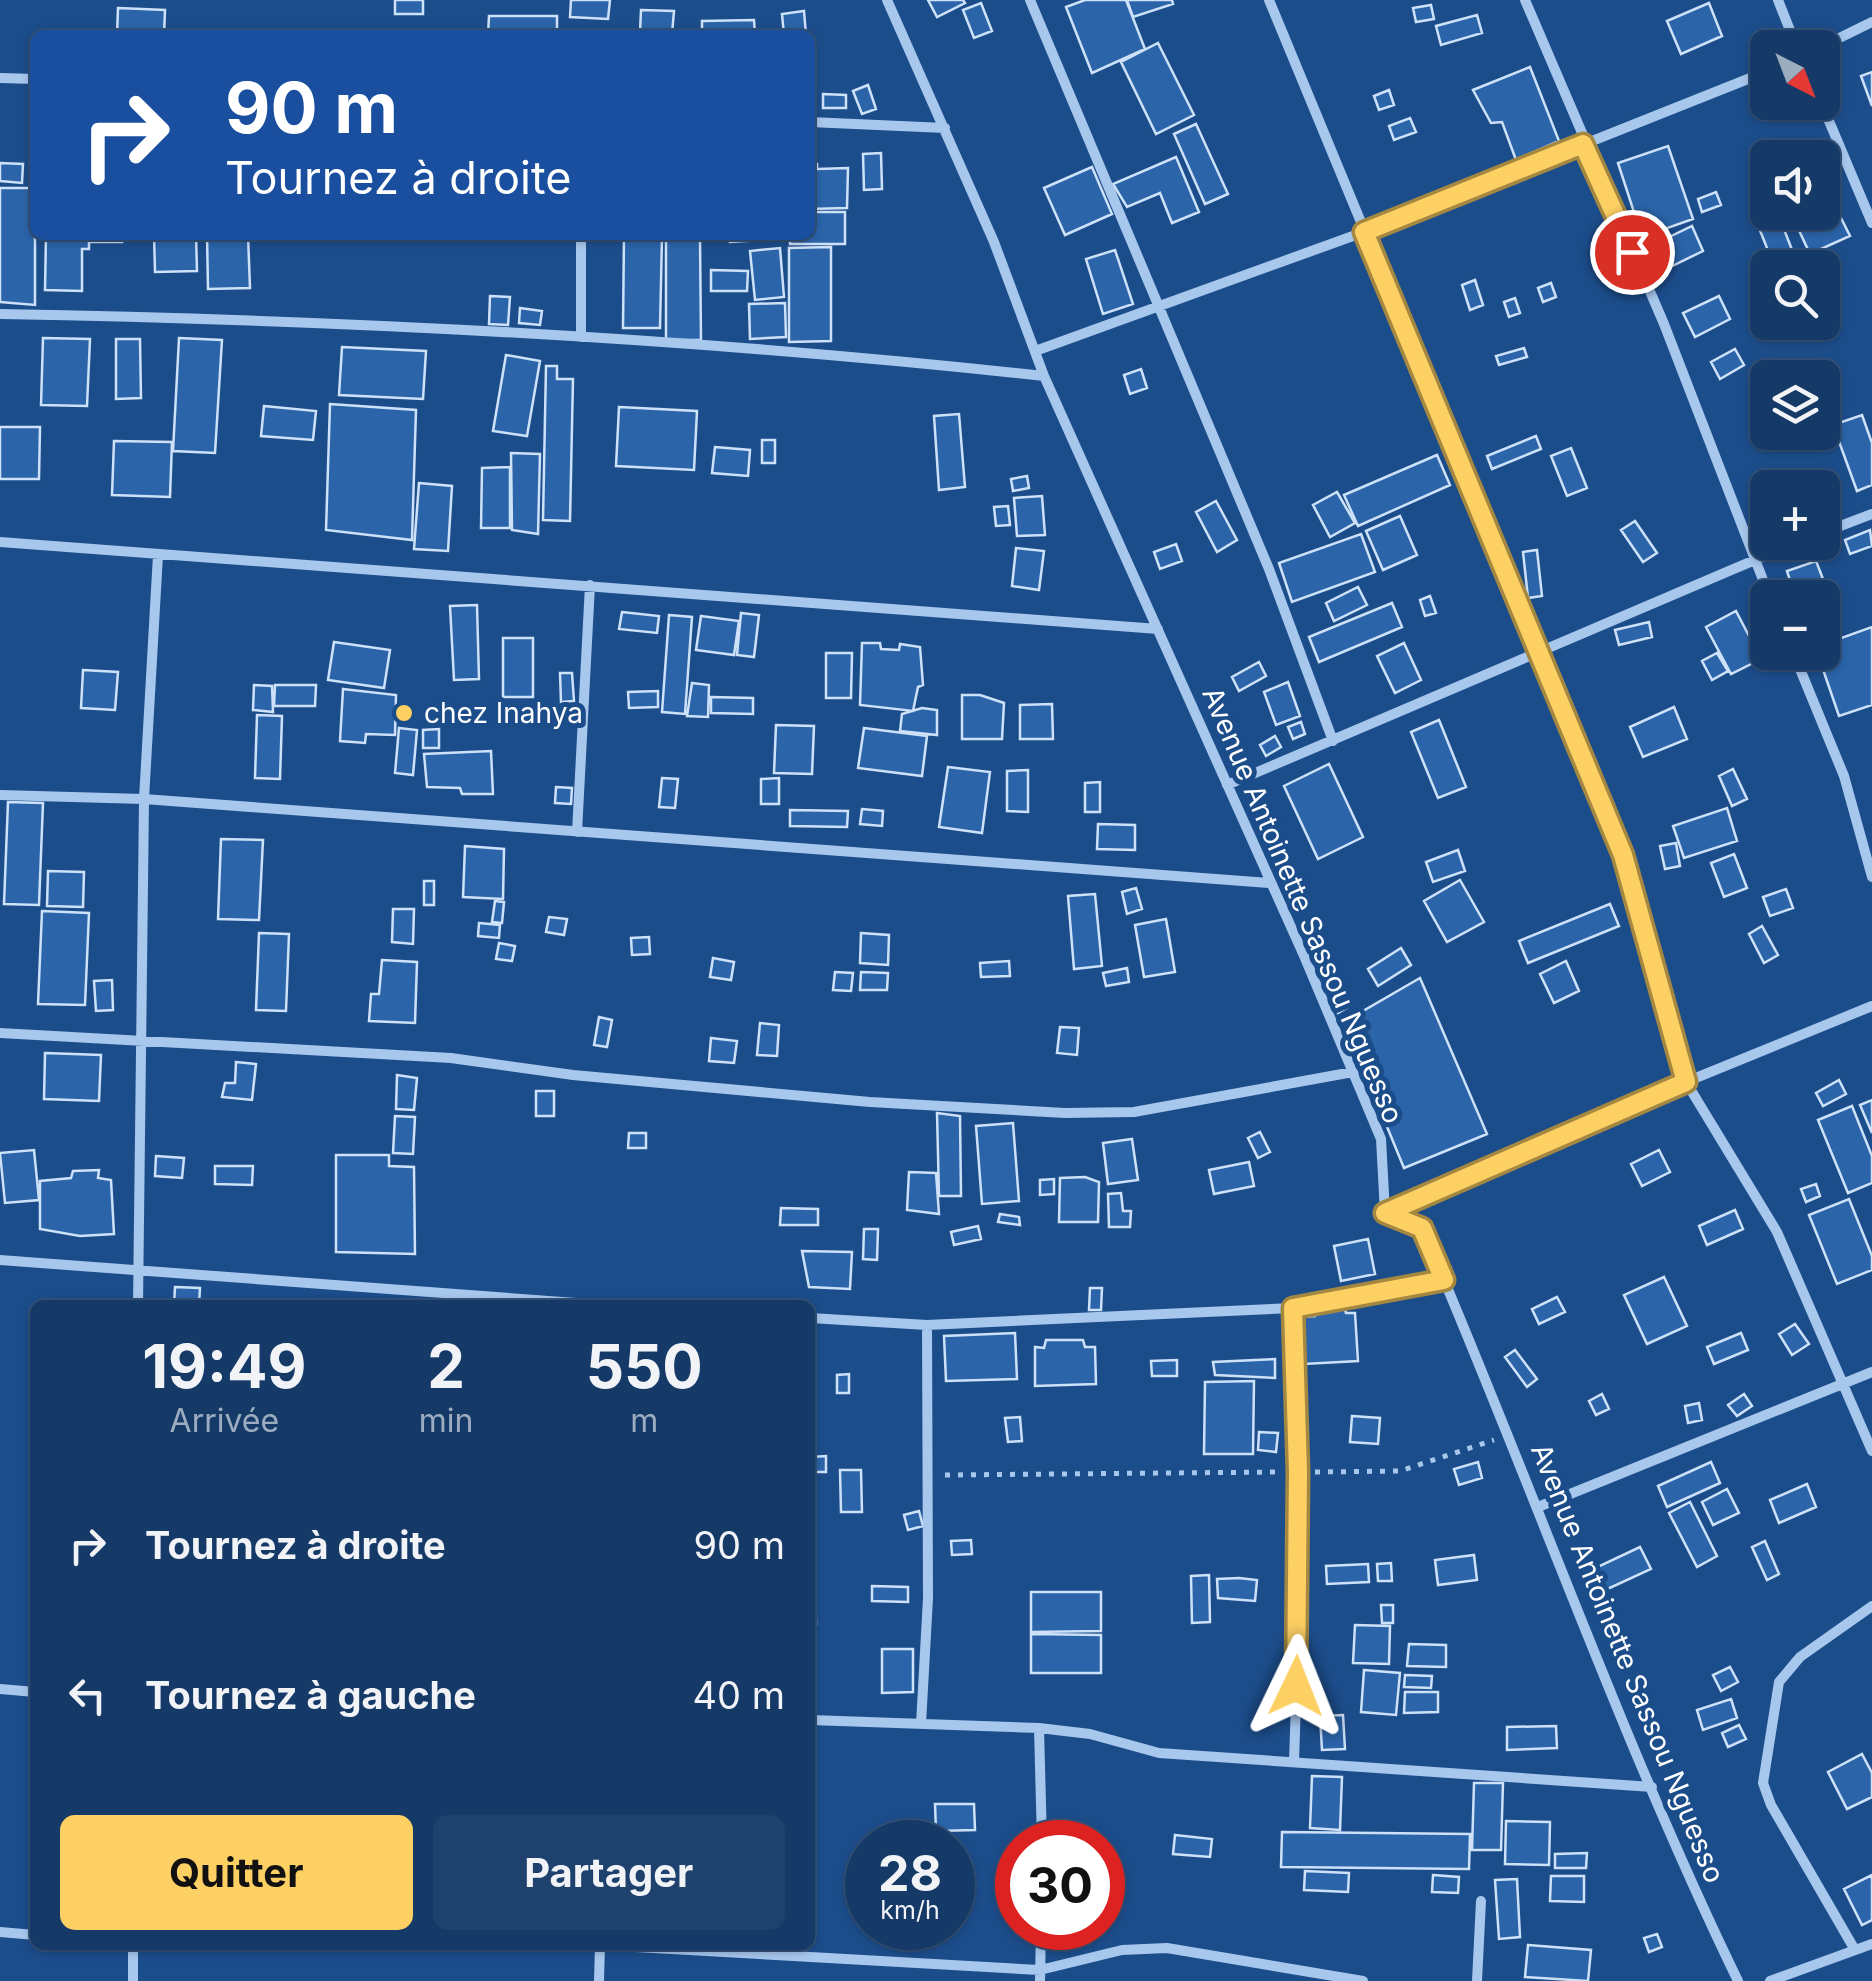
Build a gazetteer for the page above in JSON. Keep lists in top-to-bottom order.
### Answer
{
  "streets": {
    "street": ["Avenue Antoinette Sassou Nguesso"]
  },
  "places": ["chez Inahya"],
  "north": "bottom right",
  "page": {
    "map_buttons": ["+", "−"],
    "turn": ["90 m", "Tournez à droite"],
    "eta": [
      "19:49",
      "Arrivée",
      "2",
      "min",
      "550",
      "m"
    ],
    "list": [
      {
        "name": "Tournez à droite",
        "value": "90 m"
      },
      {
        "name": "Tournez à gauche",
        "value": "40 m"
      }
    ],
    "buttons": ["Quitter", "Partager"],
    "speed": "28 km/h",
    "limit": "30"
  }
}
